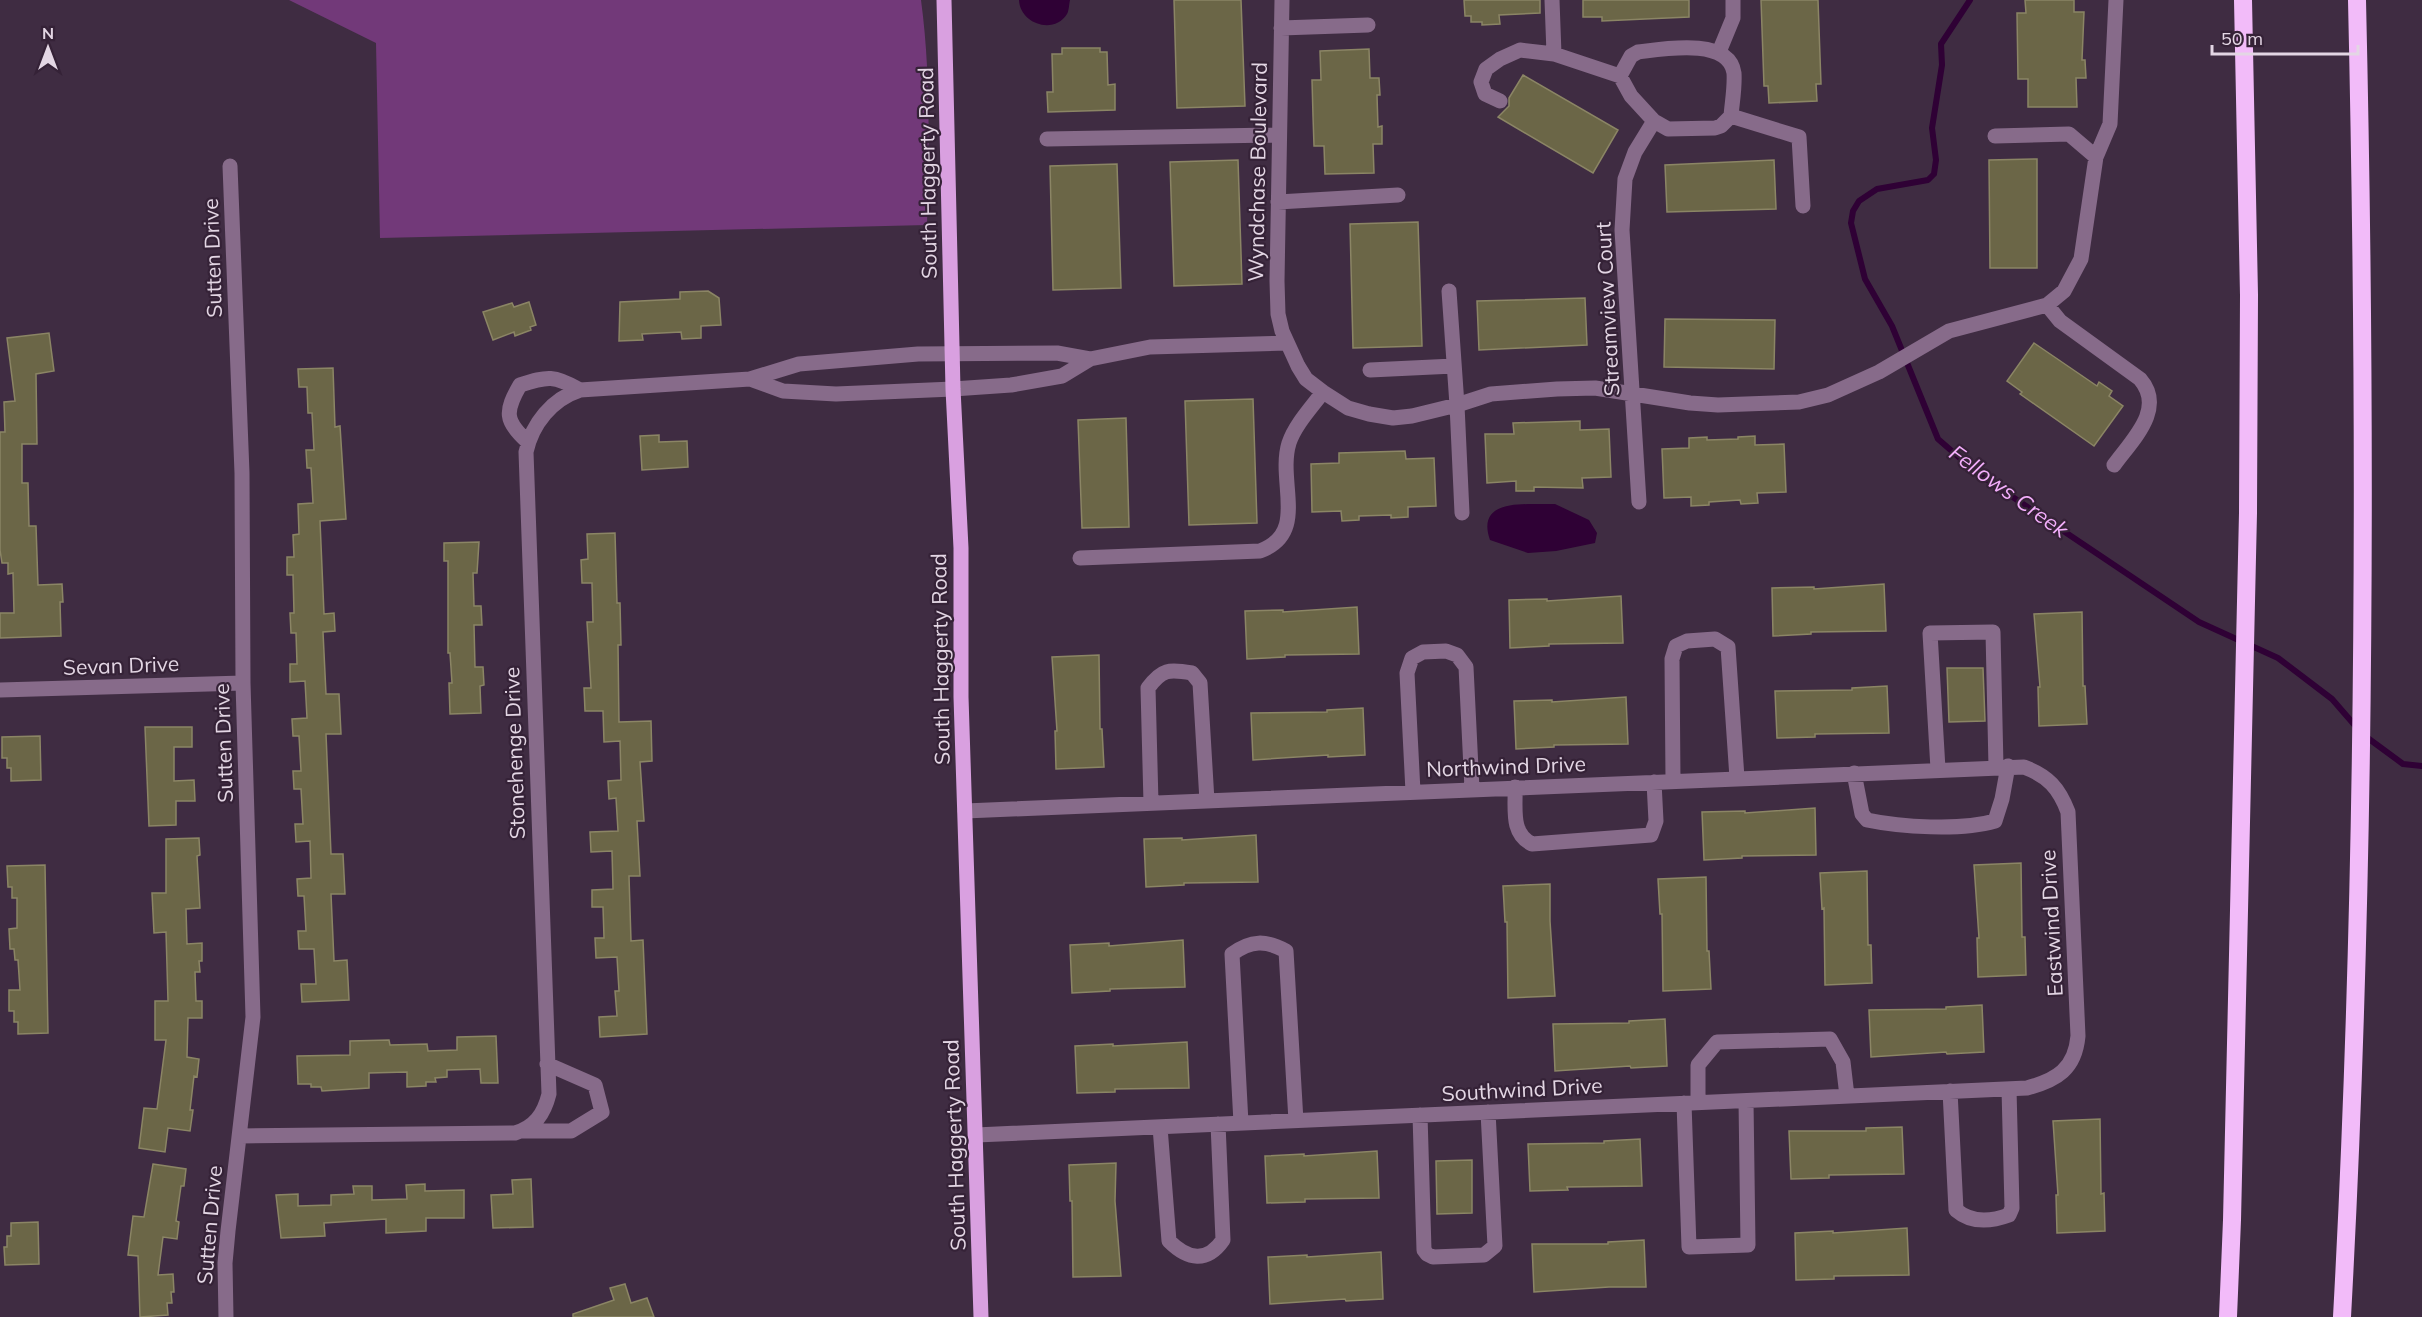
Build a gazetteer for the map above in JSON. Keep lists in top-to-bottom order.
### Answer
{
  "streets": {
    "main road": ["South Haggerty Road"],
    "street": [
      "Wyndchase Boulevard",
      "Sutten Drive",
      "Streamview Court",
      "Sevan Drive",
      "Stonehenge Drive",
      "Northwind Drive",
      "Eastwind Drive",
      "Southwind Drive"
    ]
  },
  "crossings": [
    ["Wyndchase Boulevard", "Streamview Court"],
    ["South Haggerty Road", "Stonehenge Drive"],
    ["South Haggerty Road", "Northwind Drive"],
    ["South Haggerty Road", "Southwind Drive"],
    ["Sutten Drive", "Sevan Drive"],
    ["Northwind Drive", "Eastwind Drive"],
    ["Eastwind Drive", "Southwind Drive"]
  ],
  "water": ["Fellows Creek"],
  "scale_bar": "50 m",
  "north": "top"
}
